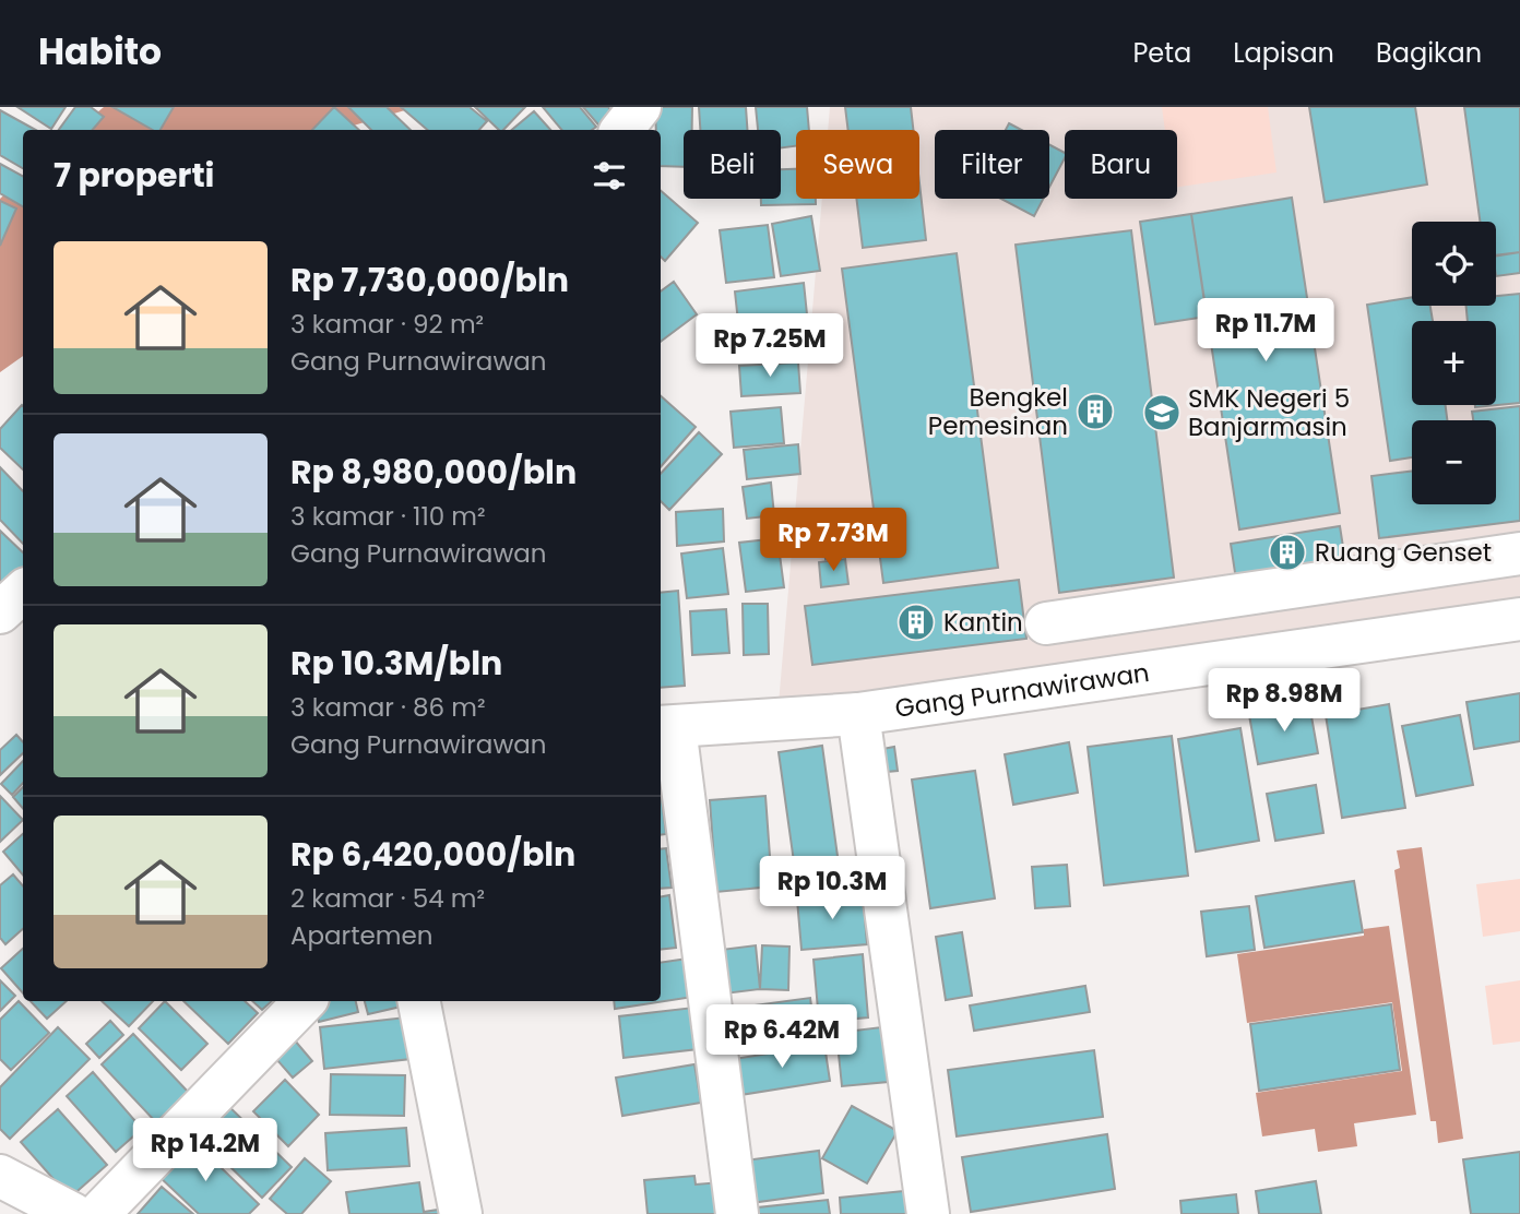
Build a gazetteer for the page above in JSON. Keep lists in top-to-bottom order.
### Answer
{
  "streets": {
    "street": ["Gang Purnawirawan"]
  },
  "places": {
    "building": ["Bengkel Pemesinan", "Ruang Genset", "Kantin"],
    "school or university": ["SMK Negeri 5 Banjarmasin"]
  },
  "page": {
    "header": "Habito",
    "nav": ["Peta", "Lapisan", "Bagikan"],
    "chip": [
      "Beli",
      "Sewa",
      "Filter",
      "Baru"
    ],
    "heading": "7 properti",
    "map_buttons": ["+", "−"],
    "list": [
      {
        "name": "Rp 7,730,000/bln",
        "note": "3 kamar · 92 m² · Gang Purnawirawan"
      },
      {
        "name": "Rp 8,980,000/bln",
        "note": "3 kamar · 110 m² · Gang Purnawirawan"
      },
      {
        "name": "Rp 10.3M/bln",
        "note": "3 kamar · 86 m² · Gang Purnawirawan"
      },
      {
        "name": "Rp 6,420,000/bln",
        "note": "2 kamar · 54 m² · Apartemen"
      }
    ],
    "price": [
      "Rp 11.7M",
      "Rp 7.25M",
      "Rp 7.73M",
      "Rp 8.98M",
      "Rp 10.3M",
      "Rp 6.42M",
      "Rp 14.2M"
    ]
  }
}
